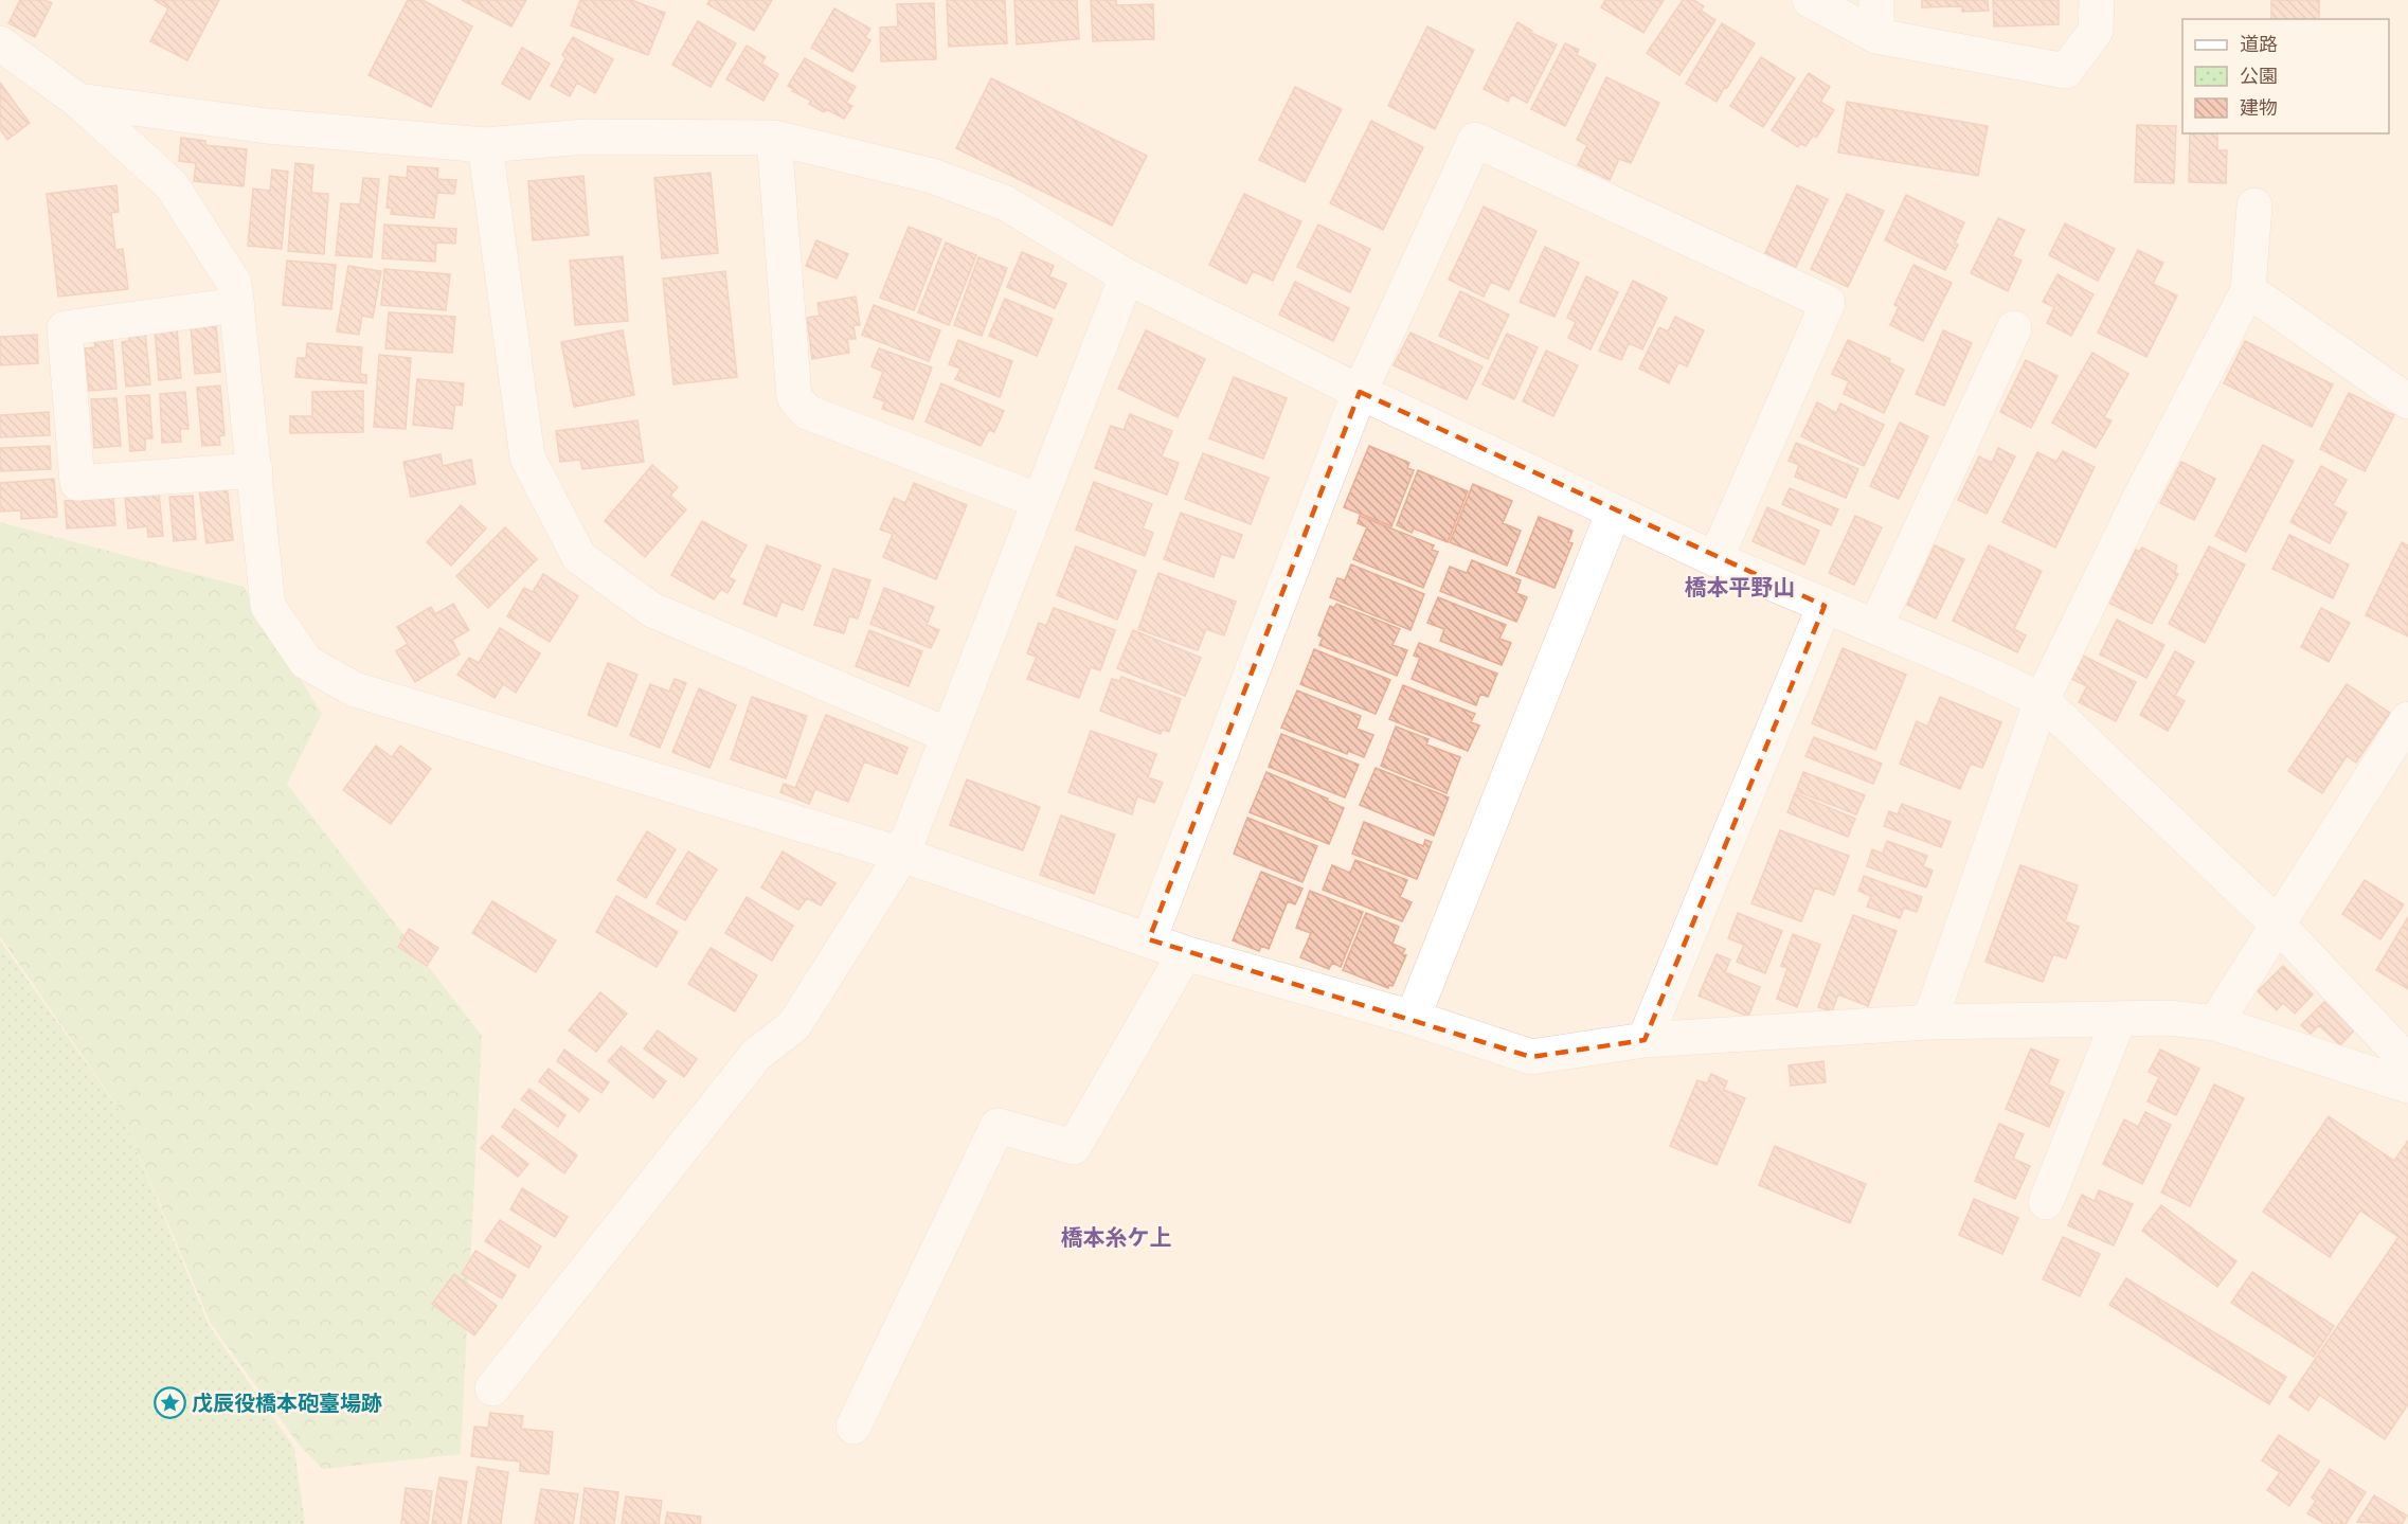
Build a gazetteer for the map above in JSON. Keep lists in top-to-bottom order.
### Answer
{
  "districts": ["橋本平野山", "橋本糸ケ上"],
  "places": {
    "place": ["戊辰役橋本砲臺場跡"]
  },
  "legend": ["道路", "公園", "建物"]
}
